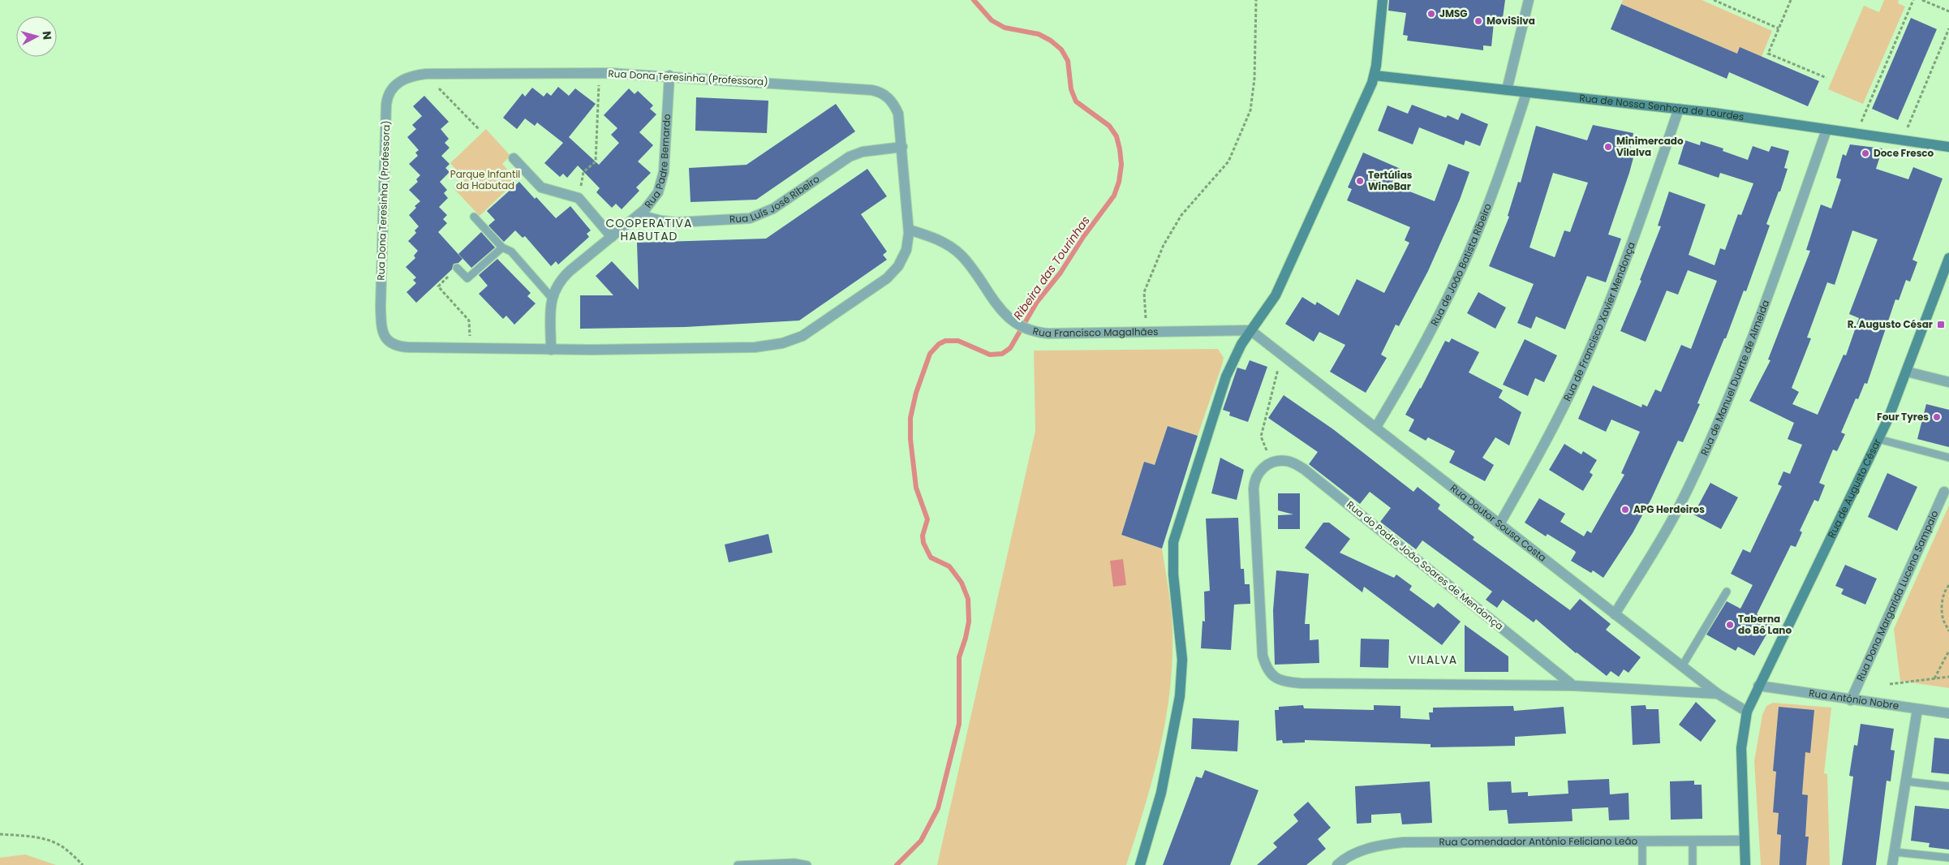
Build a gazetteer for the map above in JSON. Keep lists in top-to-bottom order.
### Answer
{
  "streets": {
    "street": [
      "Rua Dona Teresinha (Professora)",
      "Rua de Nossa Senhora de Lourdes",
      "Rua Padre Bernardo",
      "Rua Luís José Ribeiro",
      "Rua de João Batista Ribeiro",
      "Rua de Francisco Xavier Mendonça",
      "Rua Francisco Magalhães",
      "Rua de Manuel Duarte de Almeida",
      "Rua de Augusto César",
      "Rua Doutor Sousa Costa",
      "Rua do Padre João Soares de Mendonça",
      "Rua Dona Margarida Lucena Sampaio",
      "Rua António Nobre",
      "Rua Comendador António Feliciano Leão"
    ]
  },
  "crossings": [
    ["Rua Dona Teresinha (Professora)", "Rua Padre Bernardo"],
    ["Rua Dona Teresinha (Professora)", "Rua Luís José Ribeiro"],
    ["Rua Dona Teresinha (Professora)", "Rua Francisco Magalhães"],
    ["Rua de Nossa Senhora de Lourdes", "Rua de João Batista Ribeiro"],
    ["Rua de Nossa Senhora de Lourdes", "Rua de Francisco Xavier Mendonça"],
    ["Rua de Nossa Senhora de Lourdes", "Rua de Manuel Duarte de Almeida"],
    ["Rua Padre Bernardo", "Rua Luís José Ribeiro"],
    ["Rua de João Batista Ribeiro", "Rua Doutor Sousa Costa"],
    ["Rua de Francisco Xavier Mendonça", "Rua Doutor Sousa Costa"],
    ["Rua Francisco Magalhães", "Rua Doutor Sousa Costa"],
    ["Rua de Manuel Duarte de Almeida", "Rua Doutor Sousa Costa"],
    ["Rua de Augusto César", "Rua Doutor Sousa Costa"],
    ["Rua de Augusto César", "Rua António Nobre"],
    ["Rua de Augusto César", "Rua Comendador António Feliciano Leão"],
    ["Rua Dona Margarida Lucena Sampaio", "Rua António Nobre"]
  ],
  "districts": ["COOPERATIVA HABUTAD", "VILALVA"],
  "water": ["Ribeira das Tourinhas"],
  "parks": ["Parque Infantil da Habutad"],
  "places": {
    "other": [
      "JMSG",
      "MoviSilva",
      "Minimercado Vilalva",
      "Doce Fresco",
      "Tertúlias WineBar",
      "Four Tyres",
      "APG Herdeiros",
      "Taberna do Bô Lano"
    ],
    "transit": ["R. Augusto César"]
  },
  "north": "right"
}
